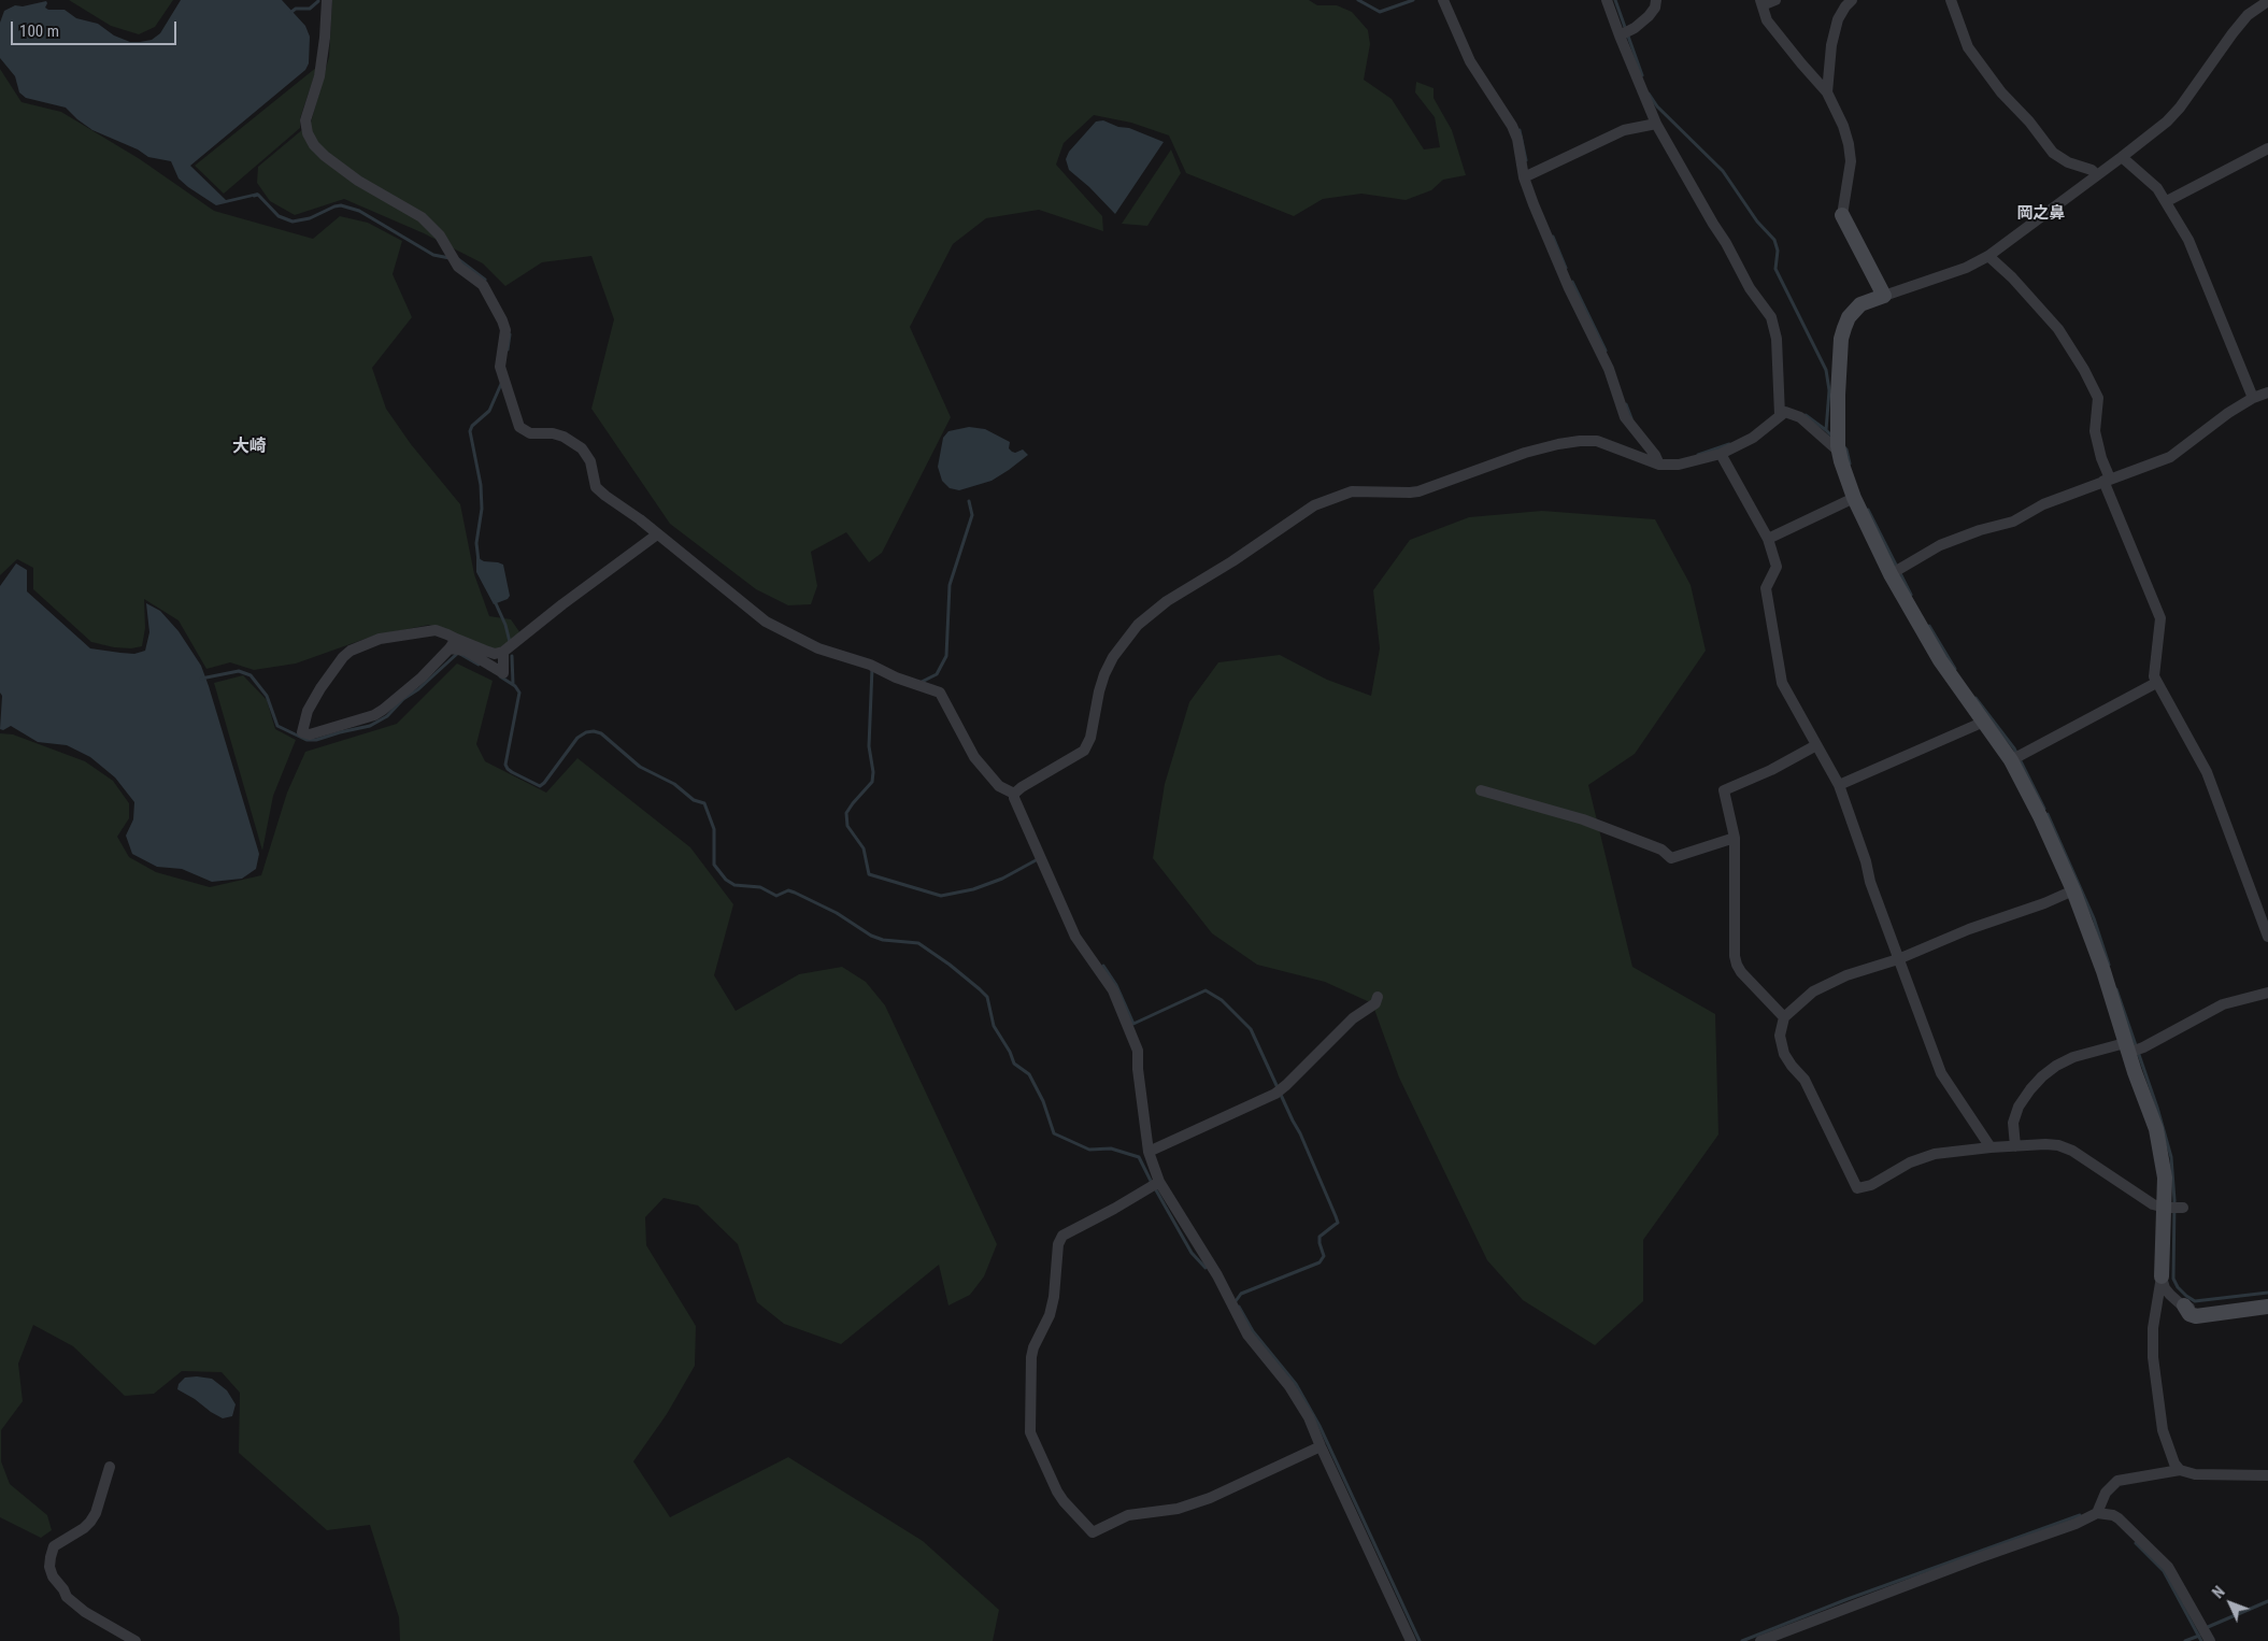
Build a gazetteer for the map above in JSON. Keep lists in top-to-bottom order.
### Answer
{
  "districts": ["岡之鼻", "大崎"],
  "scale_bar": "100 m",
  "north": "top left"
}
